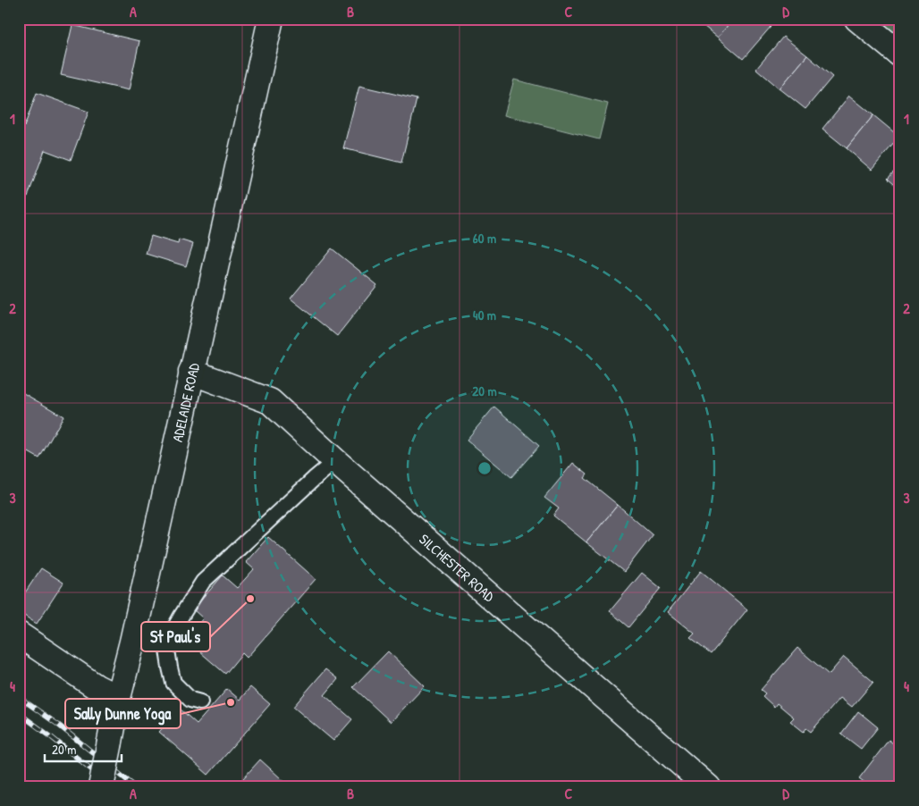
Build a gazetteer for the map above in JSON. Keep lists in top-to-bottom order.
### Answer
{
  "streets": {
    "street": ["ADELAIDE ROAD", "SILCHESTER ROAD"]
  },
  "crossings": [
    ["ADELAIDE ROAD", "SILCHESTER ROAD"]
  ],
  "places": ["St Paul's", "Sally Dunne Yoga"],
  "scale_bar": "20 m",
  "grid": {
    "columns": [
      "A",
      "B",
      "C",
      "D"
    ],
    "rows": [
      "1",
      "2",
      "3",
      "4"
    ]
  },
  "rings": ["60 m", "40 m", "20 m"]
}
